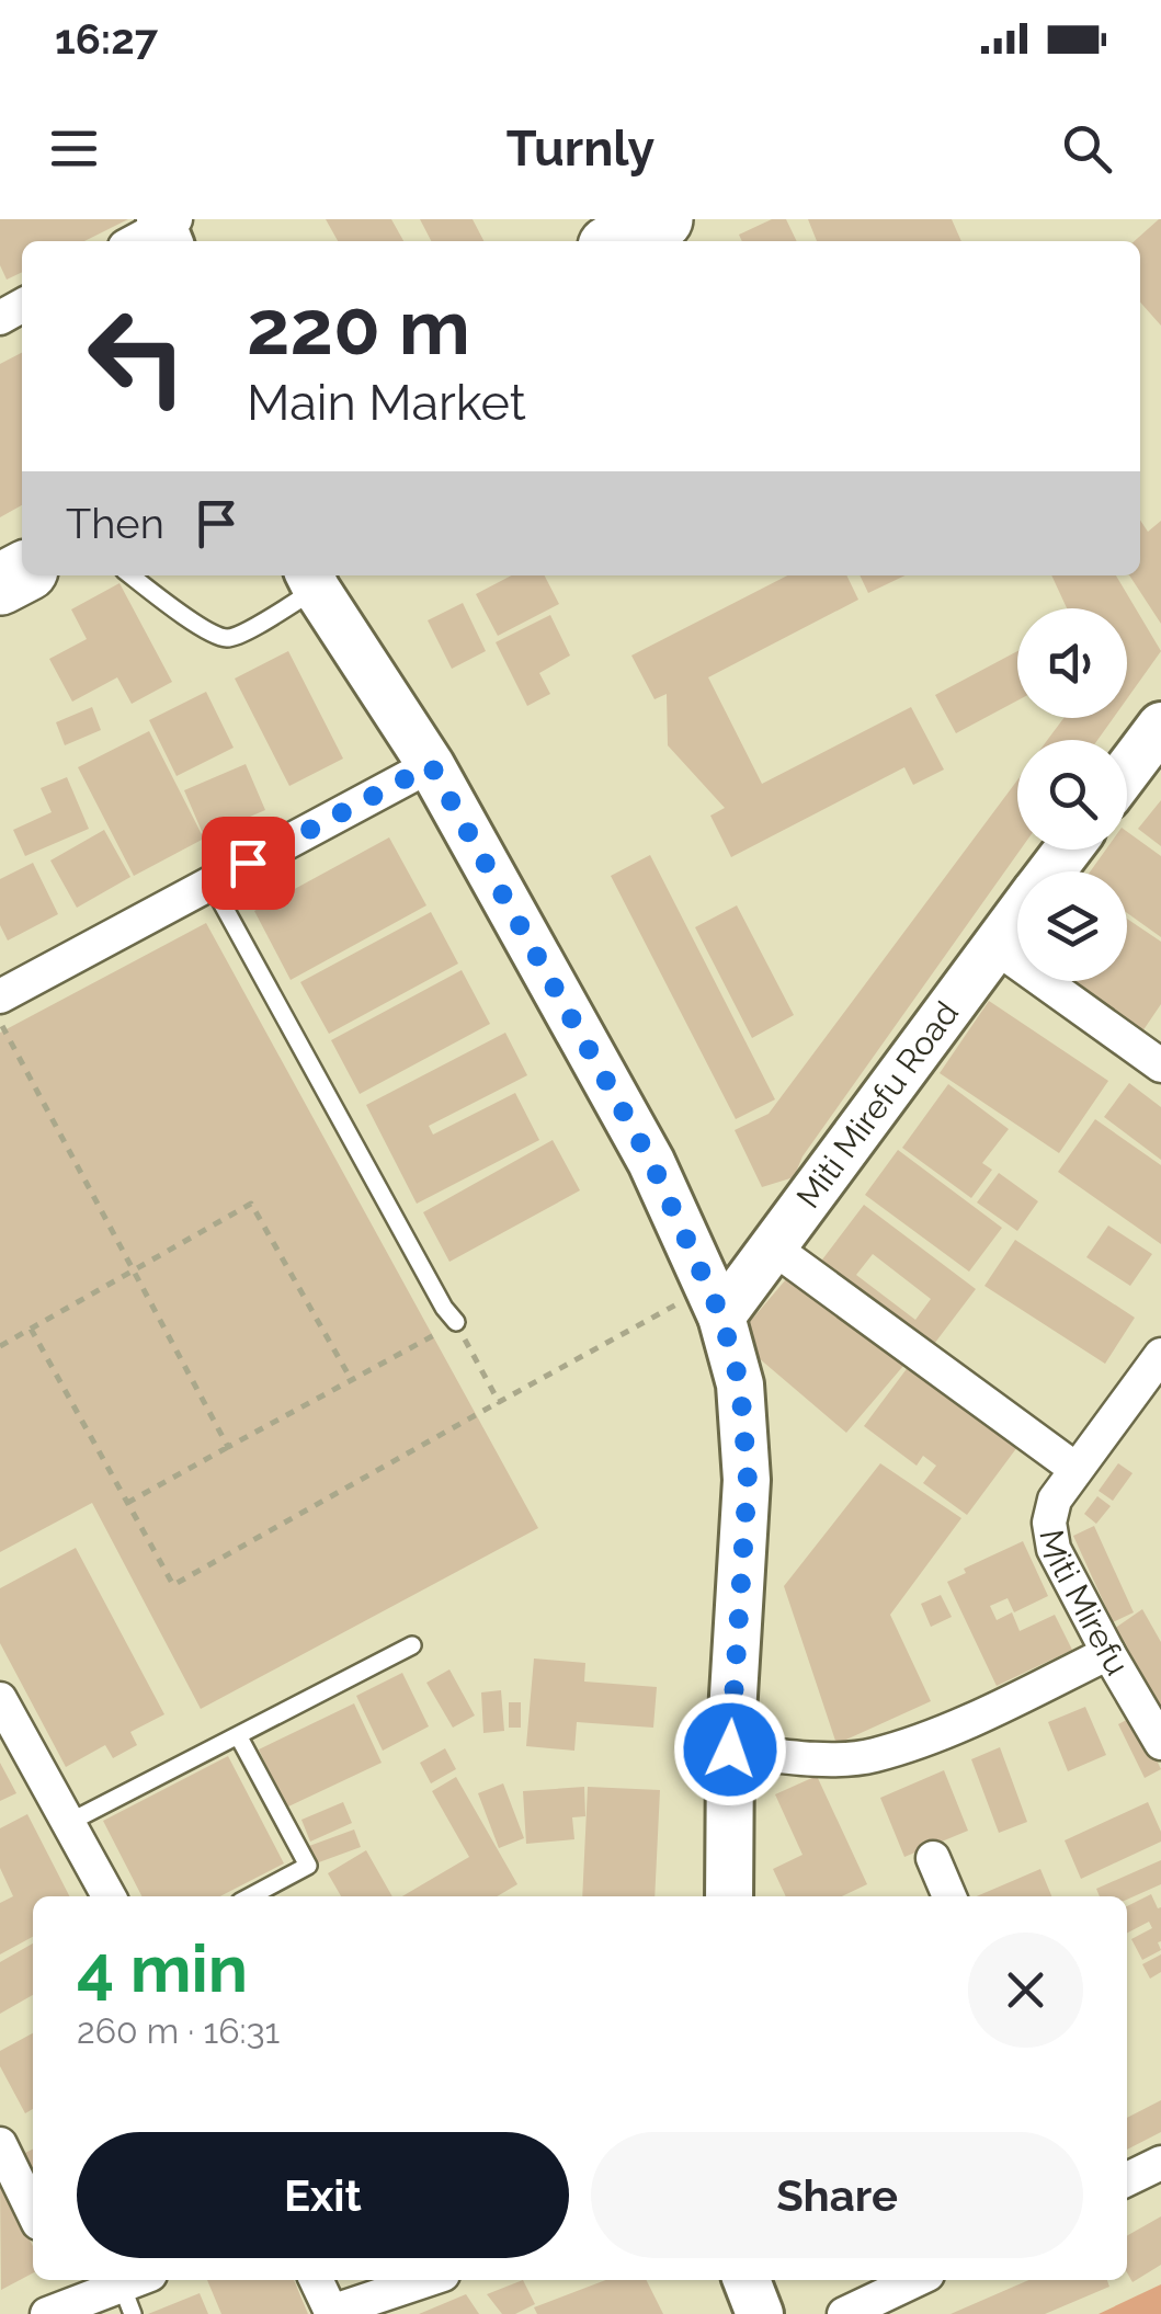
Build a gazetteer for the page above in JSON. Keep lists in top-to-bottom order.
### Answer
{
  "streets": {
    "main road": ["Miti Mirefu Road"],
    "street": ["Miti Mirefu"]
  },
  "page": {
    "status": "16:27",
    "header": "Turnly",
    "turn": ["220 m", "Main Market"],
    "then": "Then",
    "heading": ["4 min", "260 m · 16:31"],
    "buttons": ["Exit", "Share"]
  }
}
